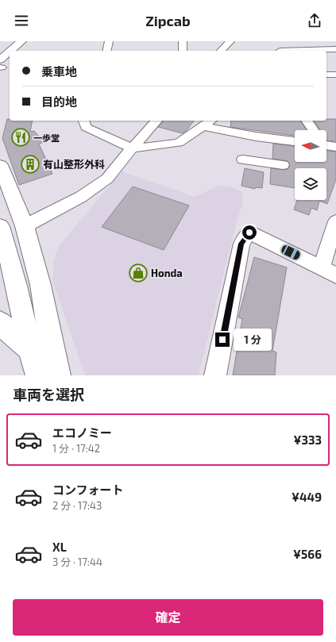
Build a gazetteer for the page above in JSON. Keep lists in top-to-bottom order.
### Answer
{
  "places": {
    "restaurant": ["一歩堂"],
    "building": ["有山整形外科"],
    "shop": ["Honda"]
  },
  "north": "left",
  "page": {
    "header": "Zipcab",
    "banner": ["乗車地", "目的地"],
    "bubble": "1 分",
    "heading": "車両を選択",
    "list": [
      {
        "name": "エコノミー",
        "note": "1 分 · 17:42",
        "value": "¥333"
      },
      {
        "name": "コンフォート",
        "note": "2 分 · 17:43",
        "value": "¥449"
      },
      {
        "name": "XL",
        "note": "3 分 · 17:44",
        "value": "¥566"
      }
    ],
    "buttons": "確定"
  }
}
